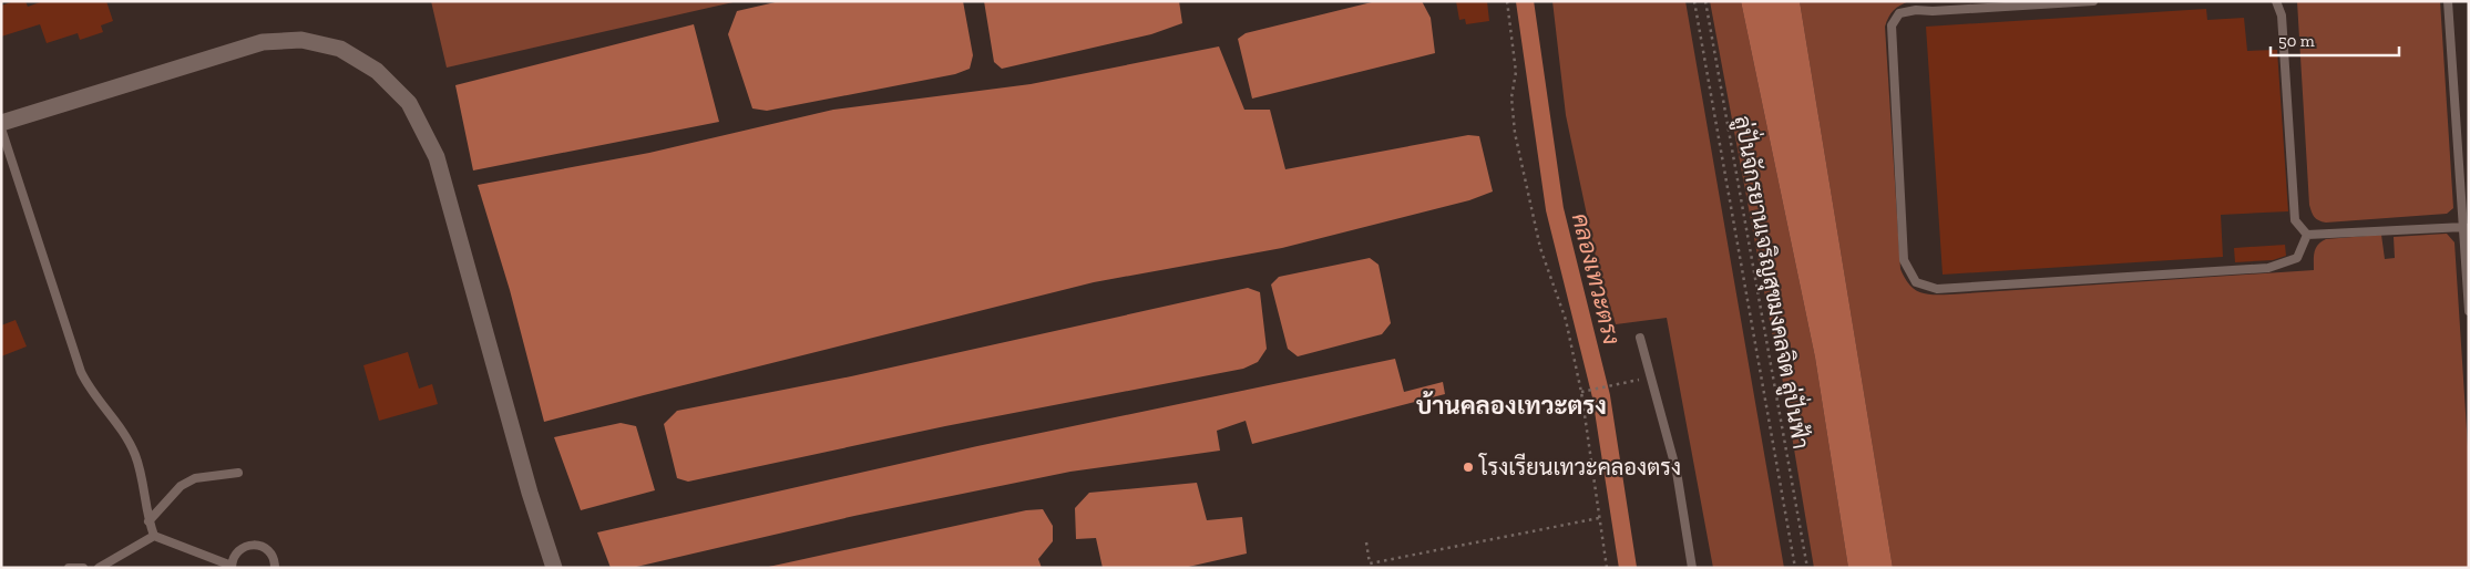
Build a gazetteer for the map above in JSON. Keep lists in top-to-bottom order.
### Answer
{
  "streets": {
    "path": ["ลู่ปั่นจักรยานเจริญสุขมงคลจิต ลู่ปั่นฟ้า"]
  },
  "districts": ["บ้านคลองเทวะตรง"],
  "water": ["คลองเทวะตรง"],
  "places": ["โรงเรียนเทวะคลองตรง"],
  "scale_bar": "50 m"
}
